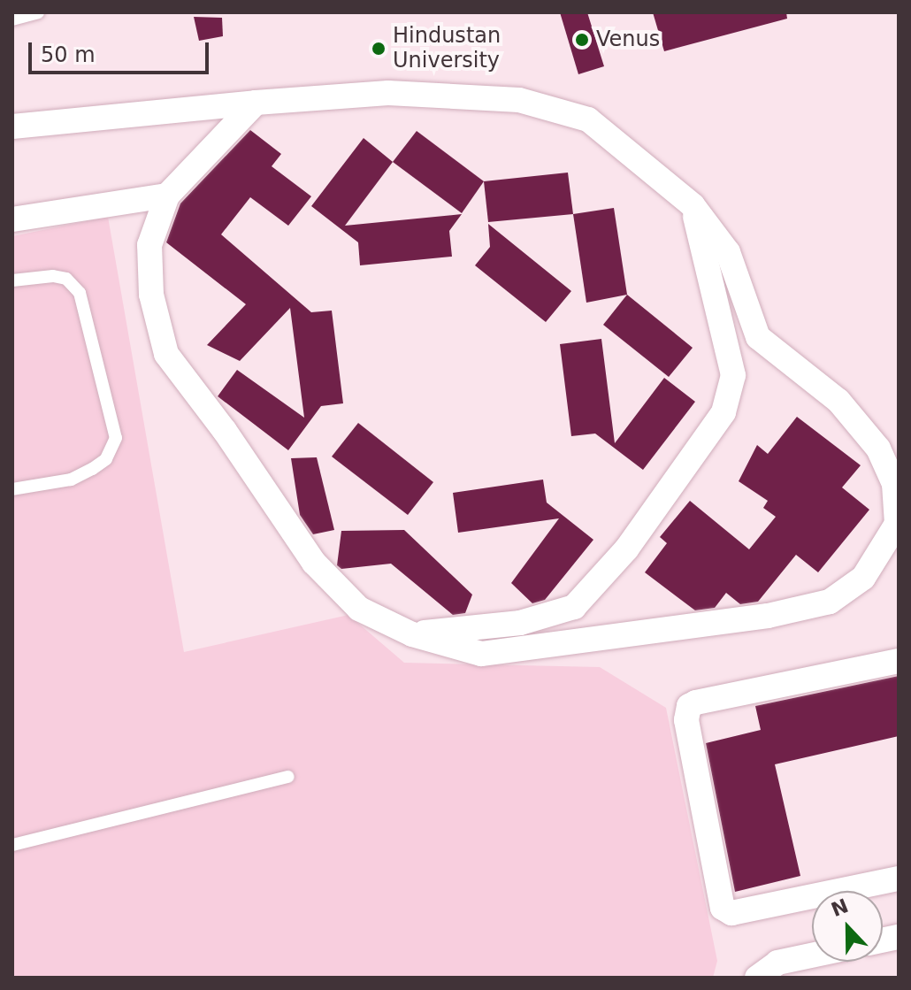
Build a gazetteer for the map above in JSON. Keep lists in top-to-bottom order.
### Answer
{
  "places": ["Venus", "Hindustan University"],
  "scale_bar": "50 m",
  "north": "top"
}
